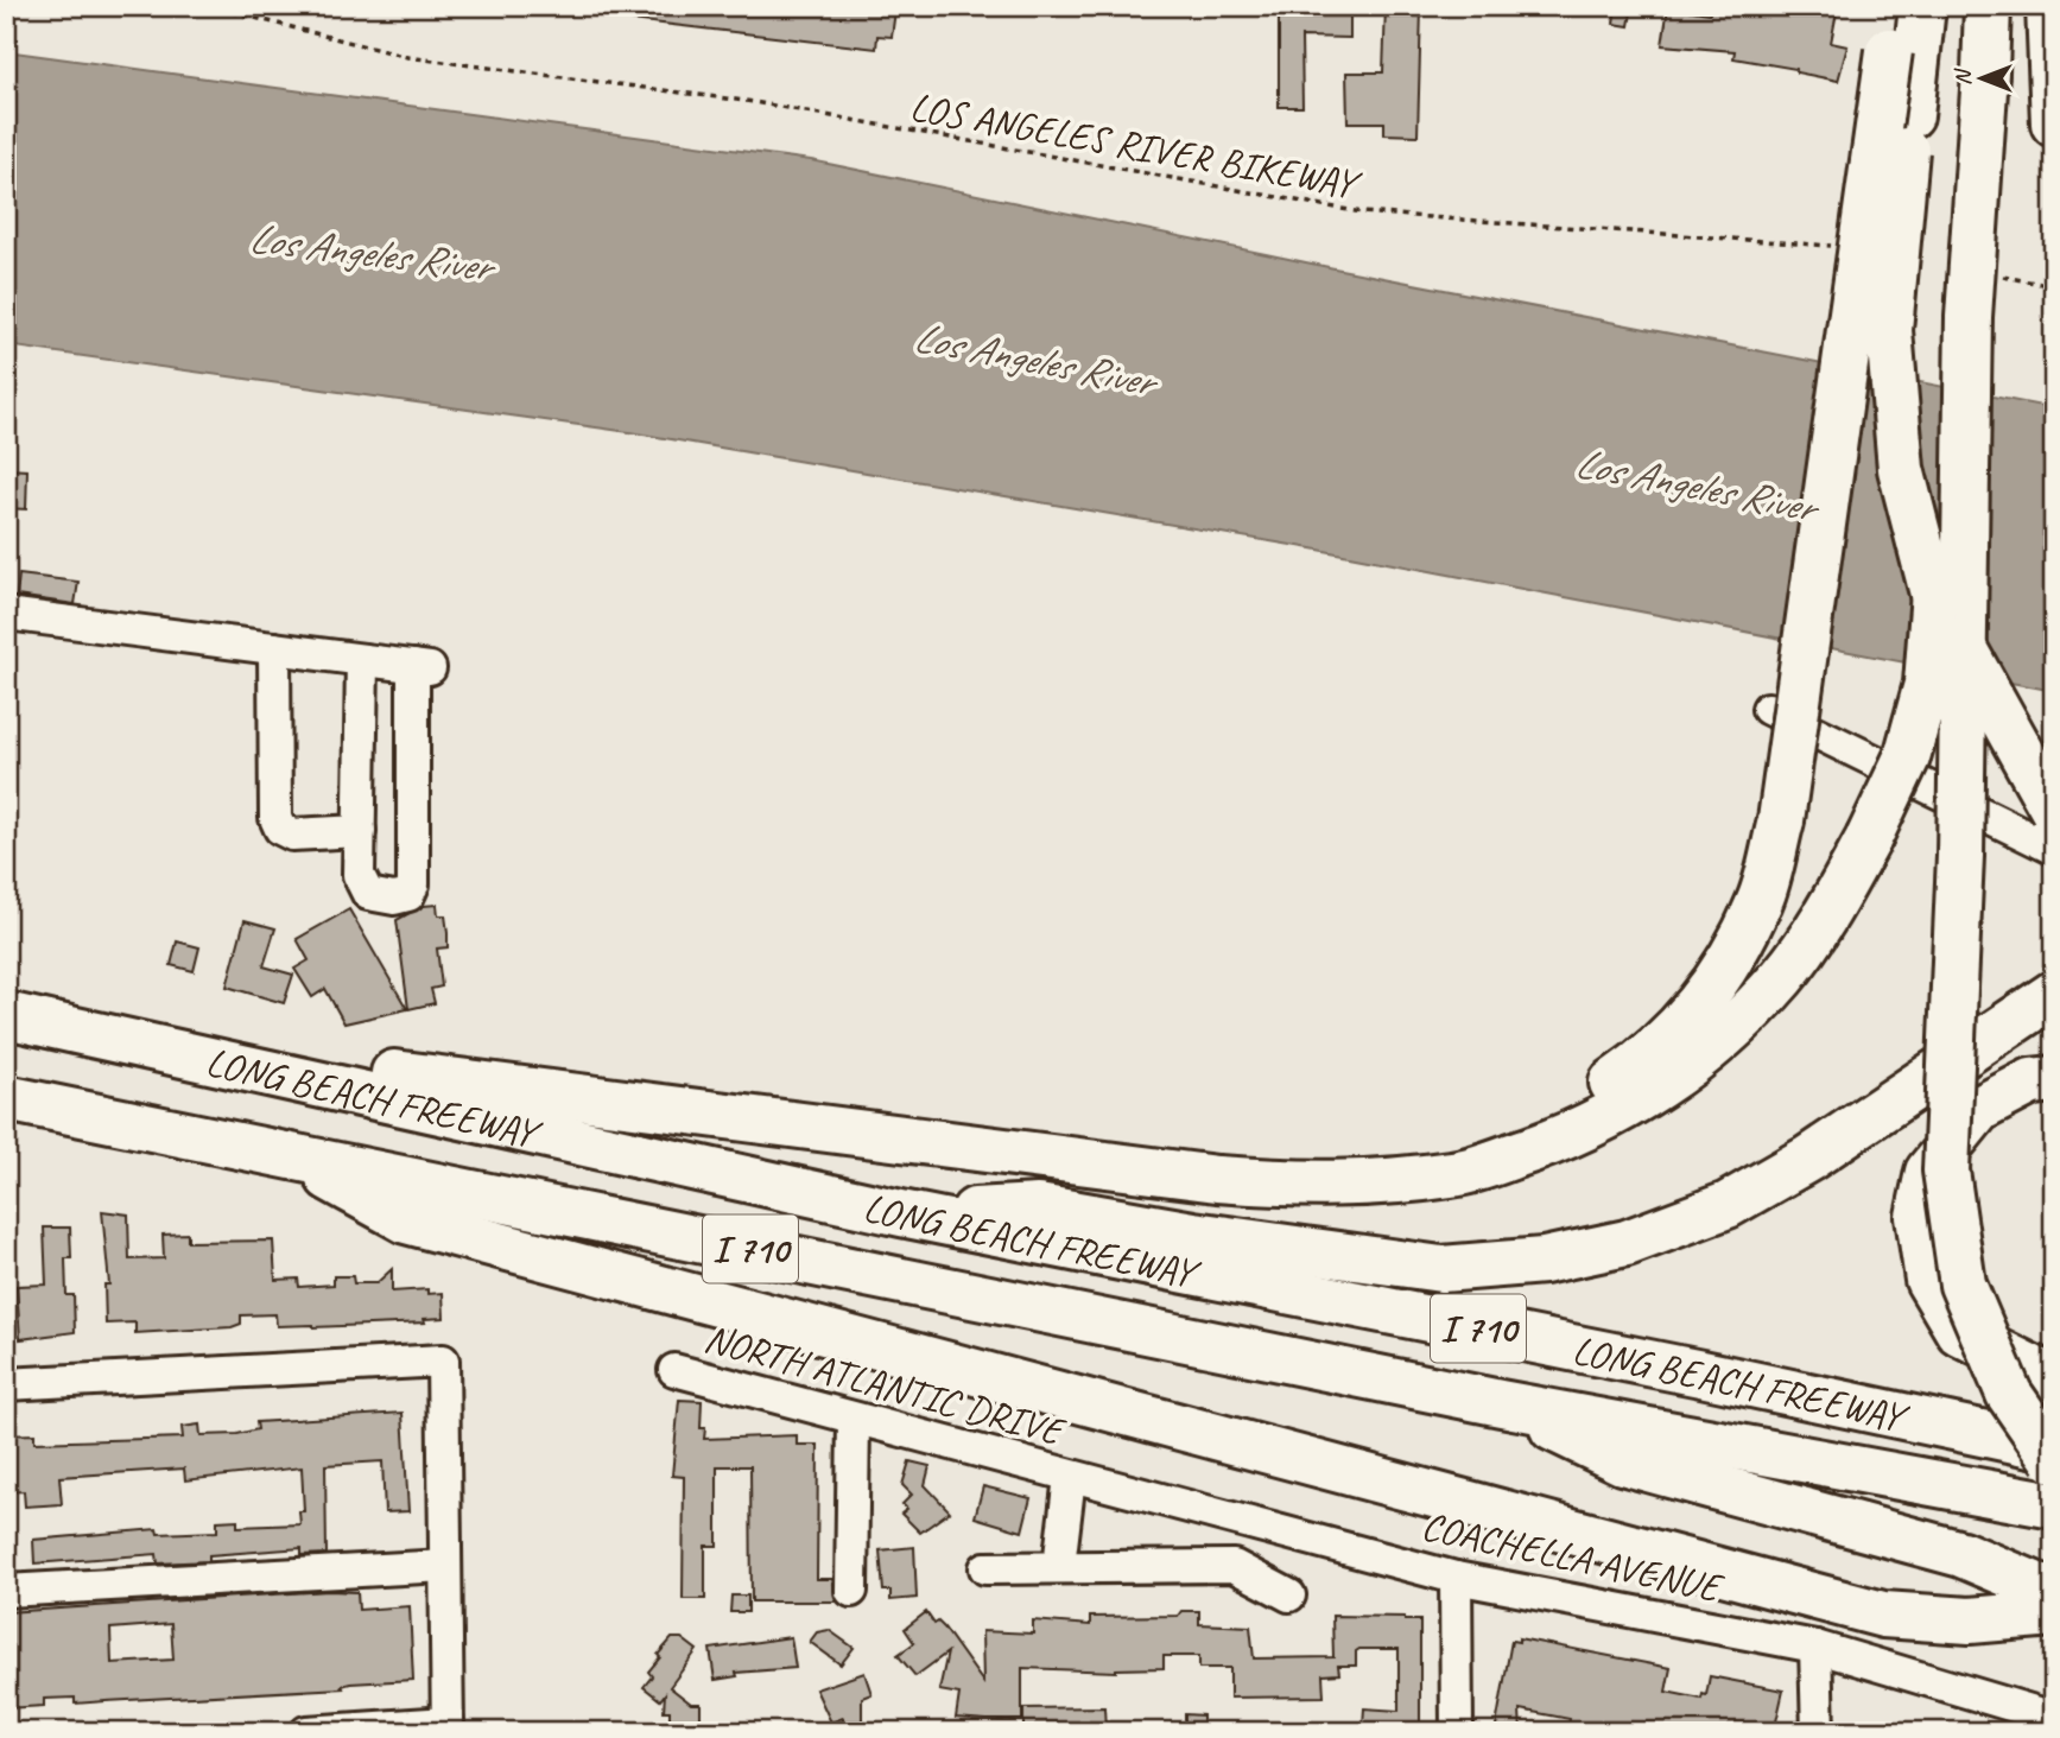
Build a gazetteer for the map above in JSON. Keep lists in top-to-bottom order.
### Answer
{
  "streets": {
    "highway": ["LONG BEACH FREEWAY", "I 710"],
    "street": ["NORTH ATLANTIC DRIVE", "COACHELLA AVENUE"],
    "path": ["LOS ANGELES RIVER BIKEWAY"]
  },
  "crossings": [
    ["NORTH ATLANTIC DRIVE", "COACHELLA AVENUE"]
  ],
  "water": ["Los Angeles River"],
  "north": "left"
}
